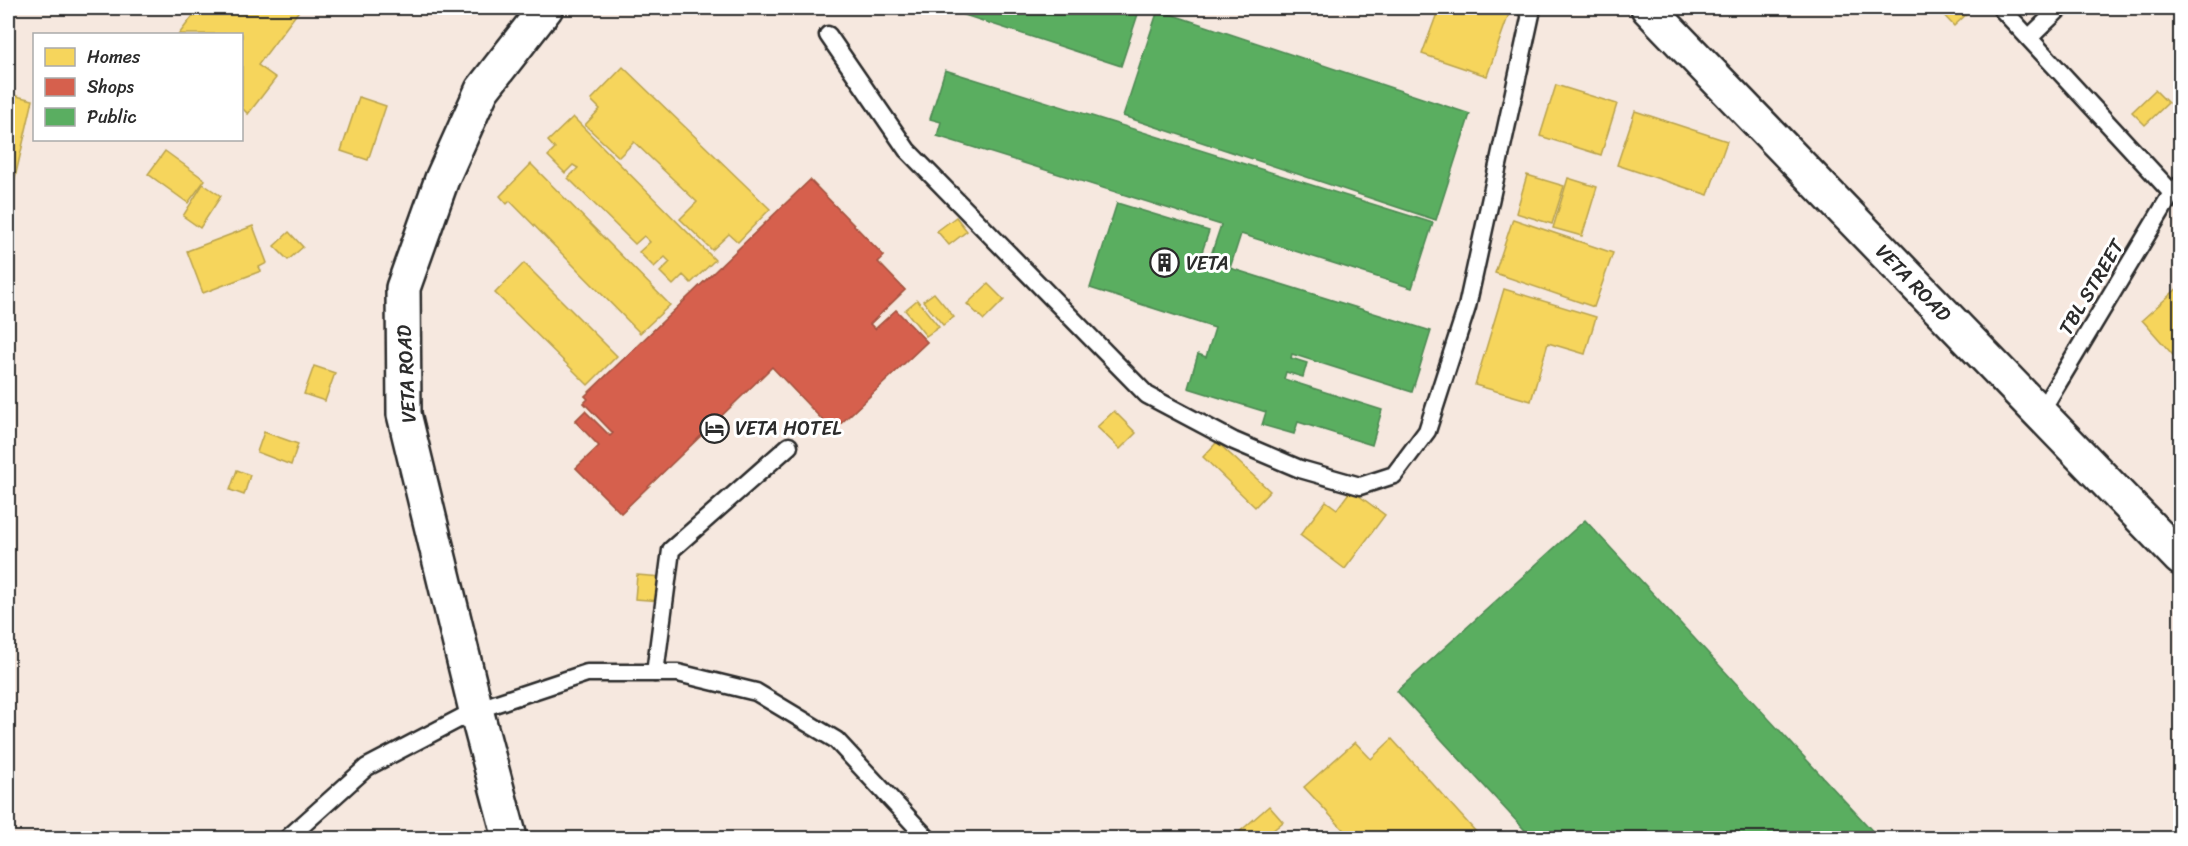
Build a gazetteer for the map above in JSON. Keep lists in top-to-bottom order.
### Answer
{
  "streets": {
    "street": ["VETA ROAD"],
    "lane": ["TBL STREET"]
  },
  "crossings": [
    ["VETA ROAD", "TBL STREET"]
  ],
  "places": {
    "building": ["VETA"],
    "hotel": ["VETA HOTEL"]
  },
  "legend": ["Homes", "Shops", "Public"]
}
